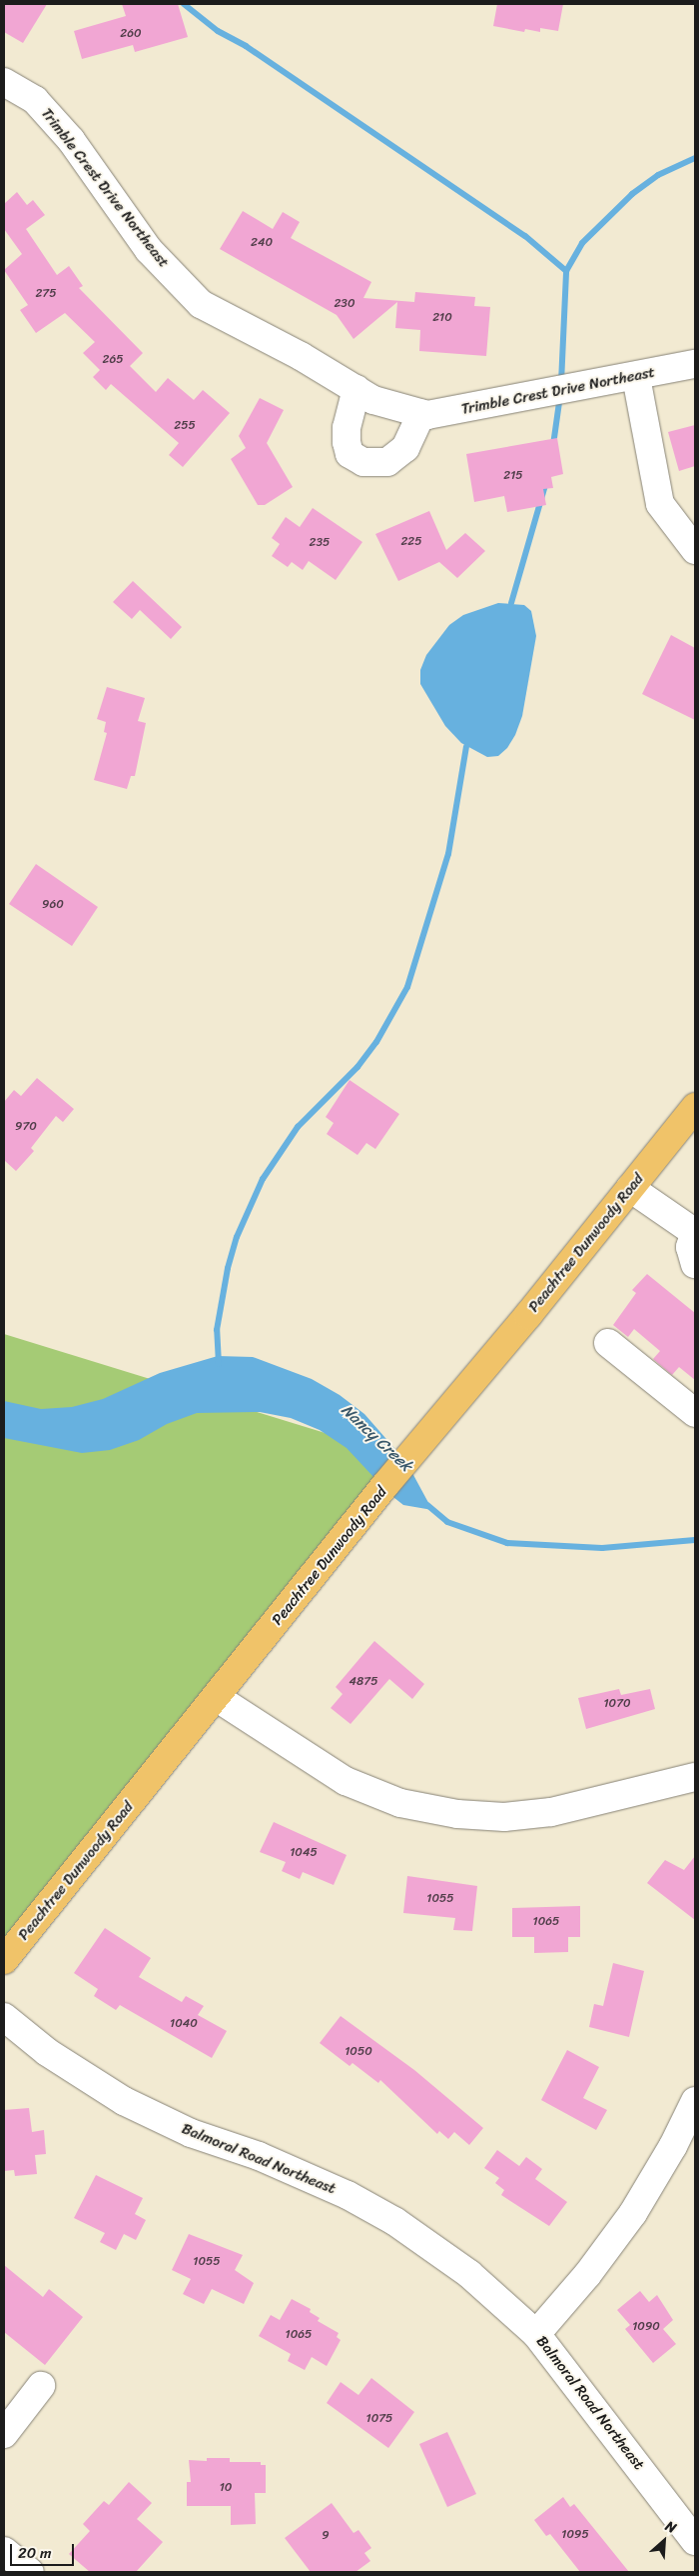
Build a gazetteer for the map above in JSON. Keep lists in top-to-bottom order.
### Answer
{
  "streets": {
    "main road": ["Peachtree Dunwoody Road"],
    "street": ["Trimble Crest Drive Northeast", "Balmoral Road Northeast"]
  },
  "water": ["Nancy Creek"],
  "house_numbers": [
    "260",
    "240",
    "275",
    "230",
    "210",
    "265",
    "255",
    "215",
    "225",
    "235",
    "960",
    "970",
    "4875",
    "1070",
    "1045",
    "1055",
    "1065",
    "1040",
    "1050",
    "1055",
    "1090",
    "1065",
    "1075",
    "10",
    "1095",
    "9"
  ],
  "scale_bar": "20 m",
  "north": "top right"
}
